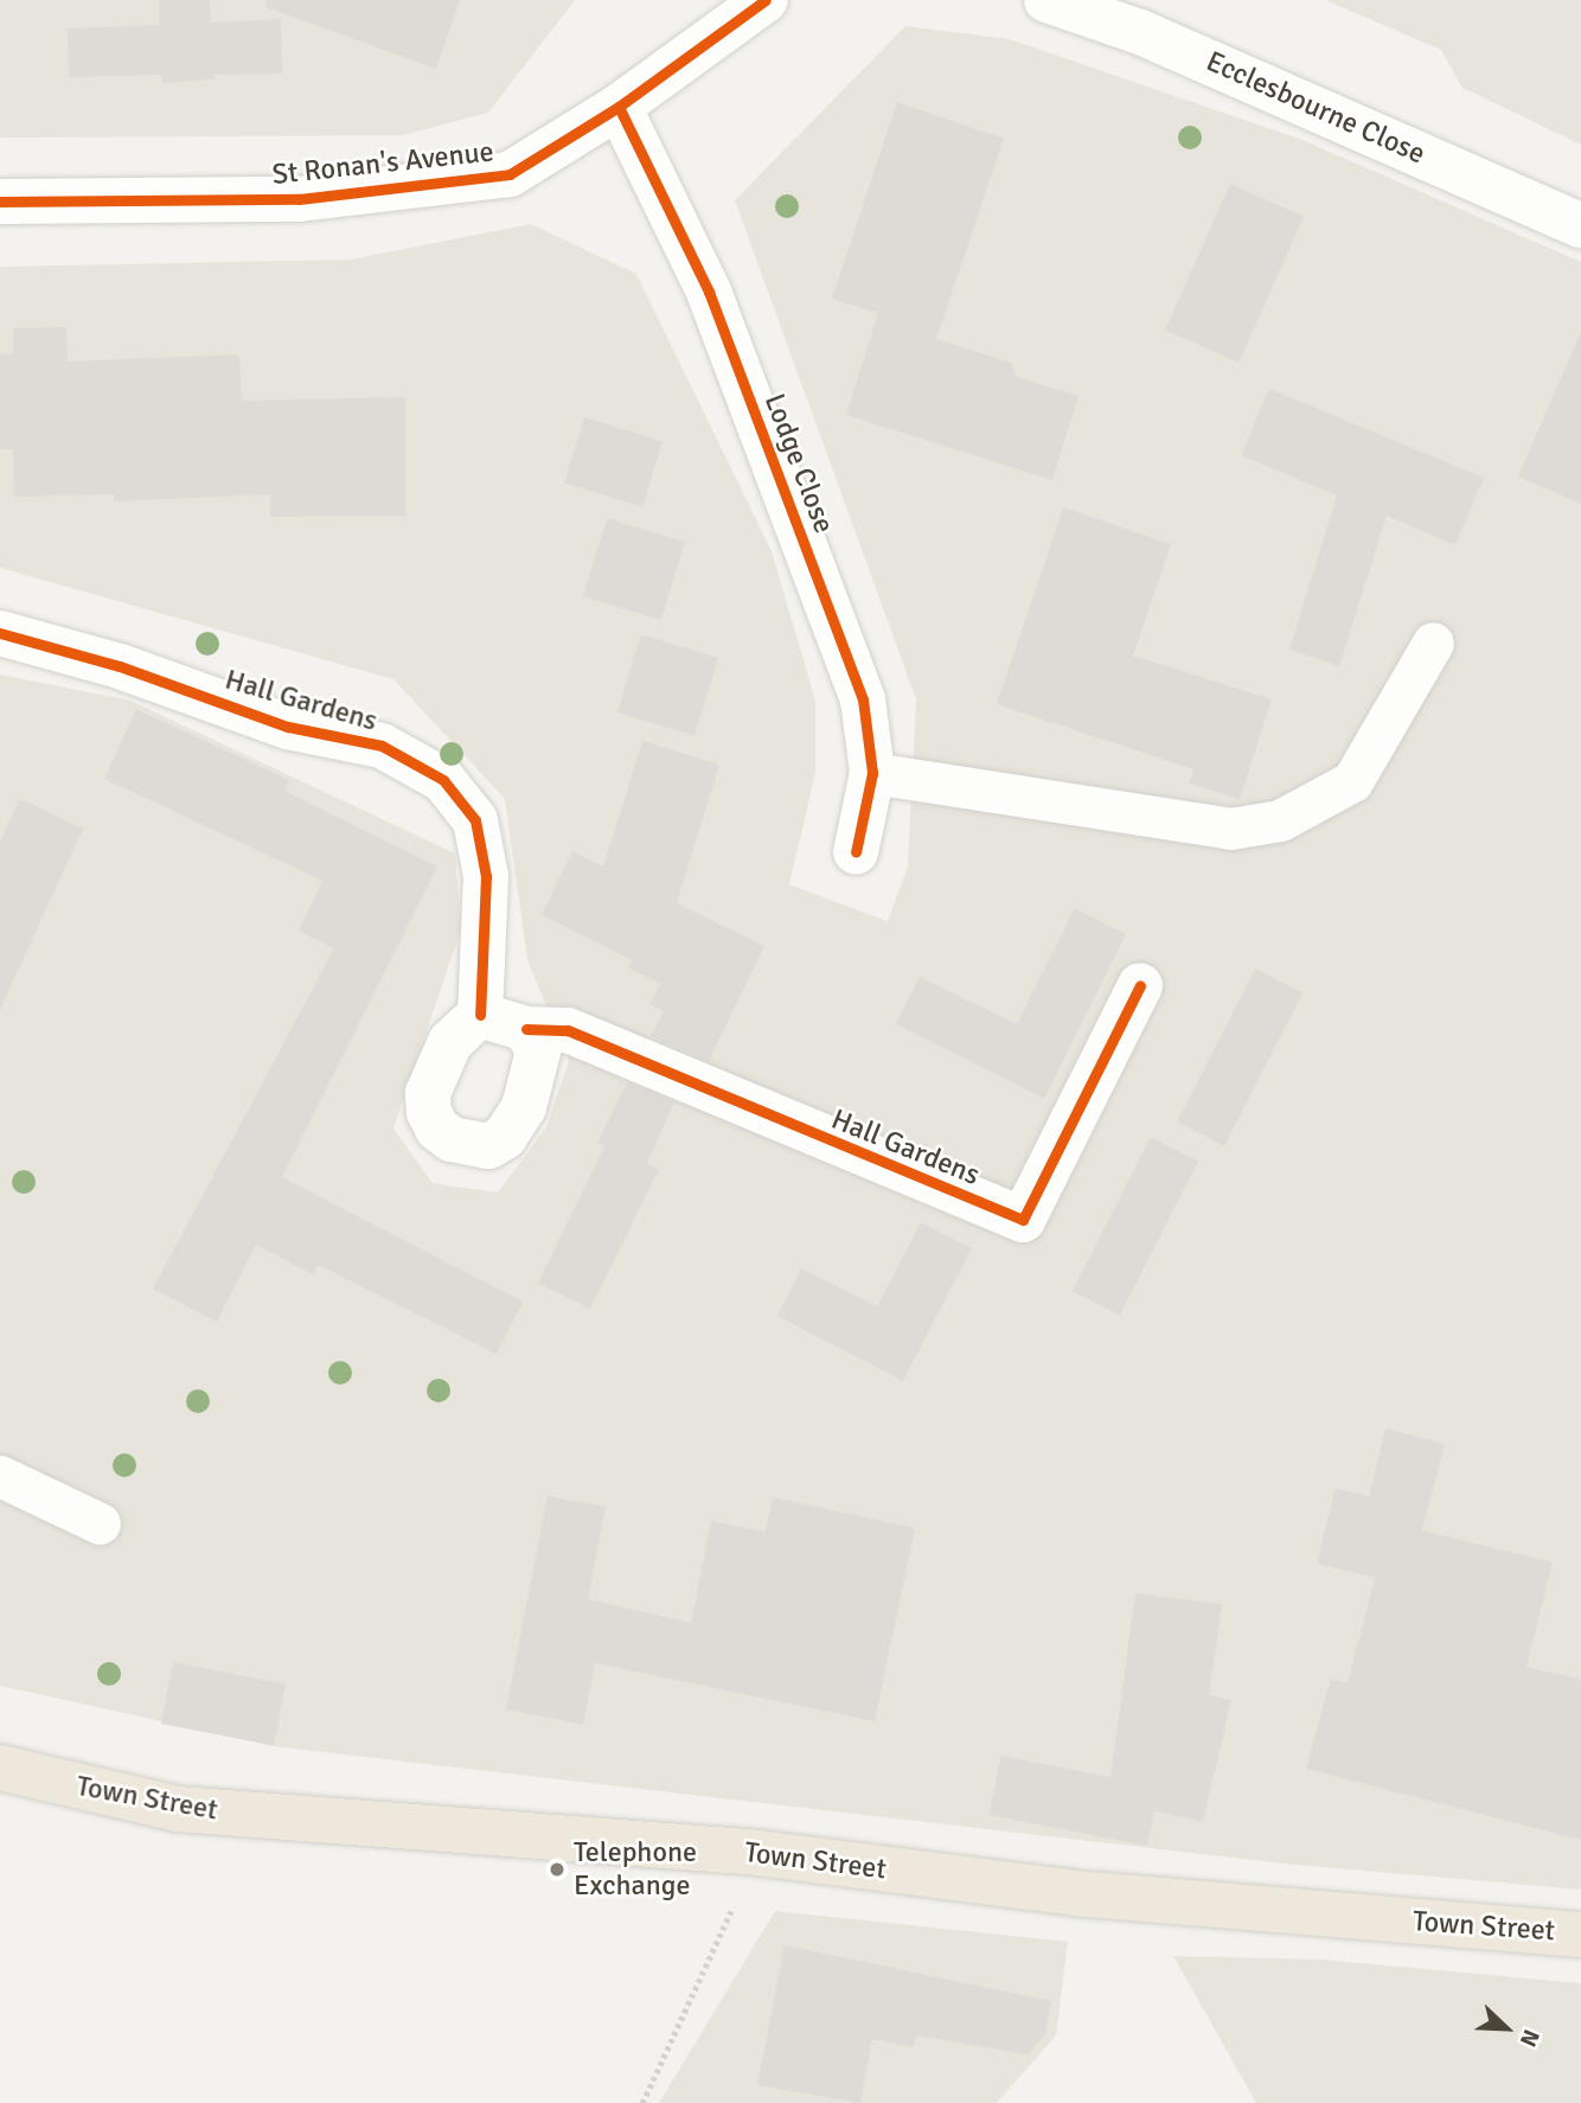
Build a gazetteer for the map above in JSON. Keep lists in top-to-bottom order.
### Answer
{
  "streets": {
    "highway": ["Town Street"],
    "street": [
      "Ecclesbourne Close",
      "St Ronan's Avenue",
      "Lodge Close",
      "Hall Gardens"
    ]
  },
  "crossings": [
    ["St Ronan's Avenue", "Lodge Close"]
  ],
  "places": ["Telephone Exchange"],
  "north": "bottom right"
}
